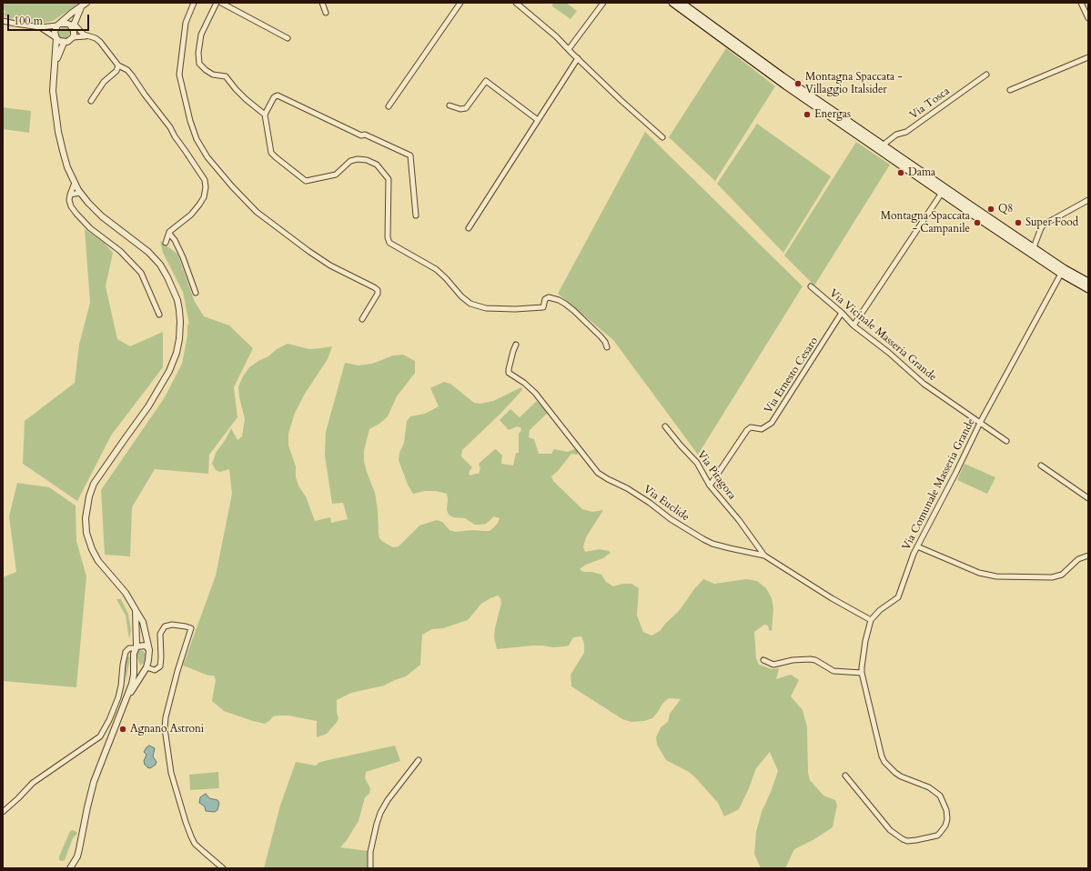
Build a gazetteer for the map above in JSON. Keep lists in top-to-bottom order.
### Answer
{
  "streets": {
    "street": [
      "Via Tosca",
      "Via Vicinale Masseria Grande",
      "Via Ernesto Cesaro",
      "Via Pitagora",
      "Via Comunale Masseria Grande",
      "Via Euclide"
    ]
  },
  "crossings": [
    ["Via Vicinale Masseria Grande", "Via Ernesto Cesaro"],
    ["Via Vicinale Masseria Grande", "Via Comunale Masseria Grande"],
    ["Via Ernesto Cesaro", "Via Pitagora"],
    ["Via Pitagora", "Via Euclide"],
    ["Via Comunale Masseria Grande", "Via Euclide"]
  ],
  "places": [
    "Montagna Spaccata - Villaggio Italsider",
    "Energas",
    "Dama",
    "Q8",
    "Montagna Spaccata - Campanile",
    "Super Food",
    "Agnano Astroni"
  ],
  "scale_bar": "100 m"
}
